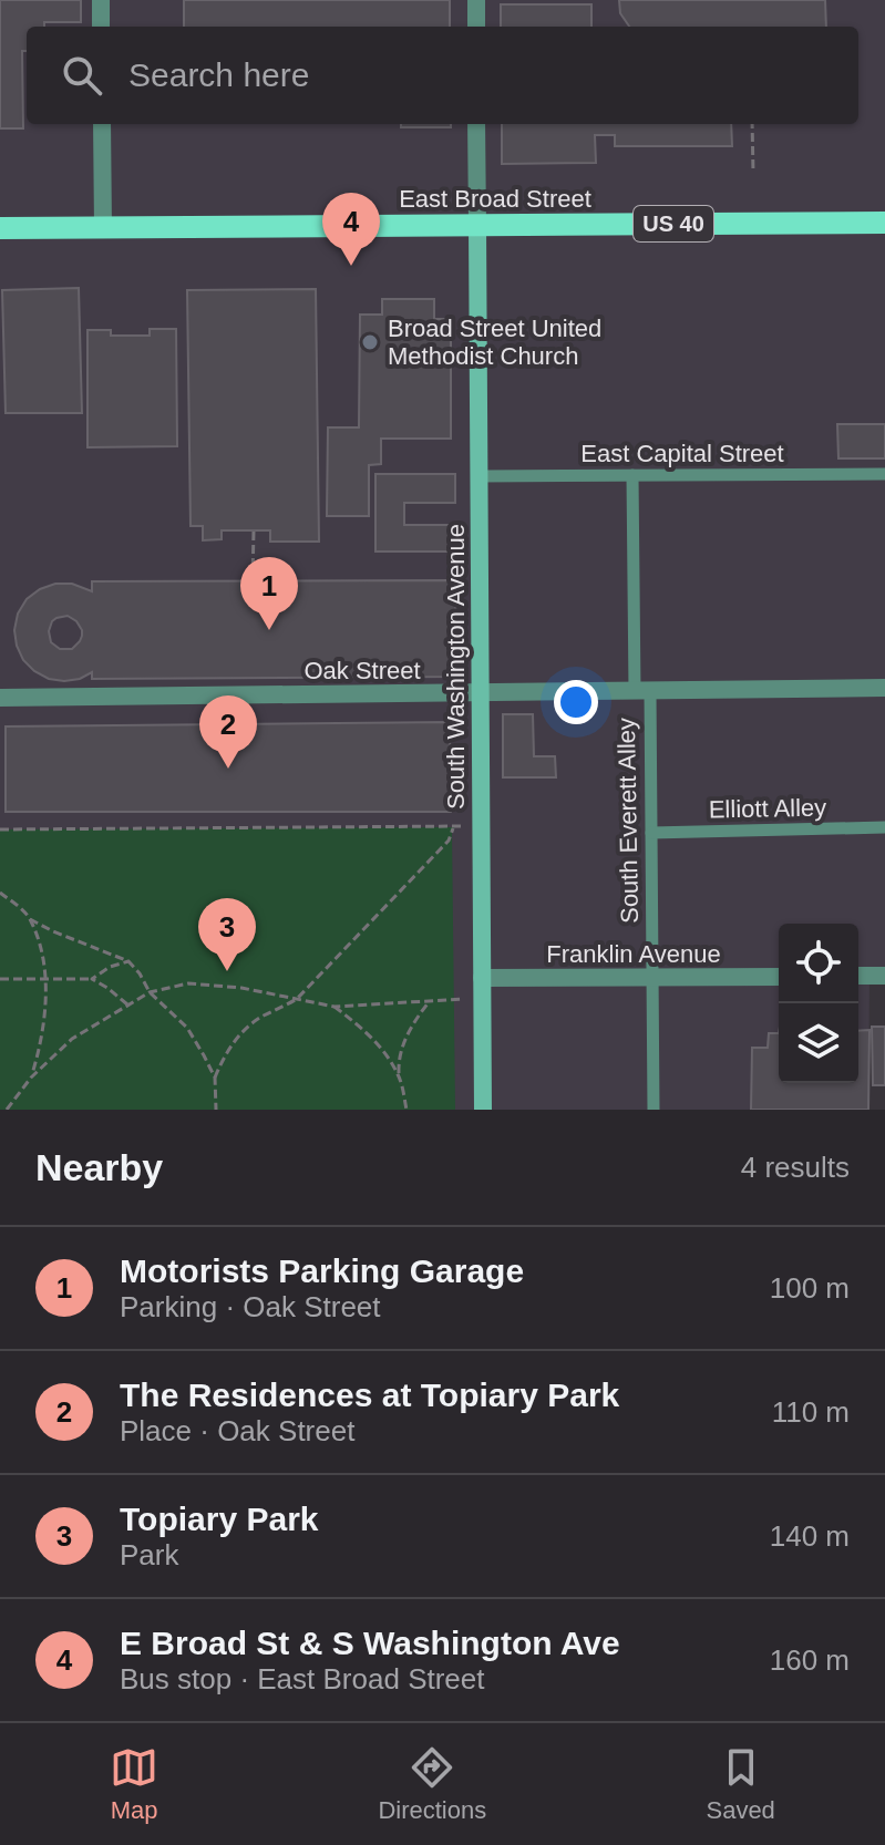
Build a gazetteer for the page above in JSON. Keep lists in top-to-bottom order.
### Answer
{
  "streets": {
    "main road": ["East Broad Street", "US 40"],
    "street": ["South Washington Avenue", "Oak Street", "Franklin Avenue"],
    "lane": ["East Capital Street", "Elliott Alley", "South Everett Alley"]
  },
  "crossings": [
    ["East Broad Street", "South Washington Avenue"],
    ["East Capital Street", "South Washington Avenue"],
    ["East Capital Street", "South Everett Alley"],
    ["South Washington Avenue", "Oak Street"],
    ["South Washington Avenue", "Franklin Avenue"],
    ["Oak Street", "South Everett Alley"],
    ["Elliott Alley", "South Everett Alley"],
    ["South Everett Alley", "Franklin Avenue"]
  ],
  "places": ["Broad Street United Methodist Church"],
  "page": {
    "search": "Search here",
    "pins": [
      "4",
      "1",
      "2",
      "3"
    ],
    "heading": ["Nearby", "4 results"],
    "list": [
      {
        "mark": "1",
        "name": "Motorists Parking Garage",
        "note": "Parking · Oak Street",
        "value": "100 m"
      },
      {
        "mark": "2",
        "name": "The Residences at Topiary Park",
        "note": "Place · Oak Street",
        "value": "110 m"
      },
      {
        "mark": "3",
        "name": "Topiary Park",
        "note": "Park",
        "value": "140 m"
      },
      {
        "mark": "4",
        "name": "E Broad St & S Washington Ave",
        "note": "Bus stop · East Broad Street",
        "value": "160 m"
      }
    ],
    "nav": ["Map", "Directions", "Saved"]
  }
}
